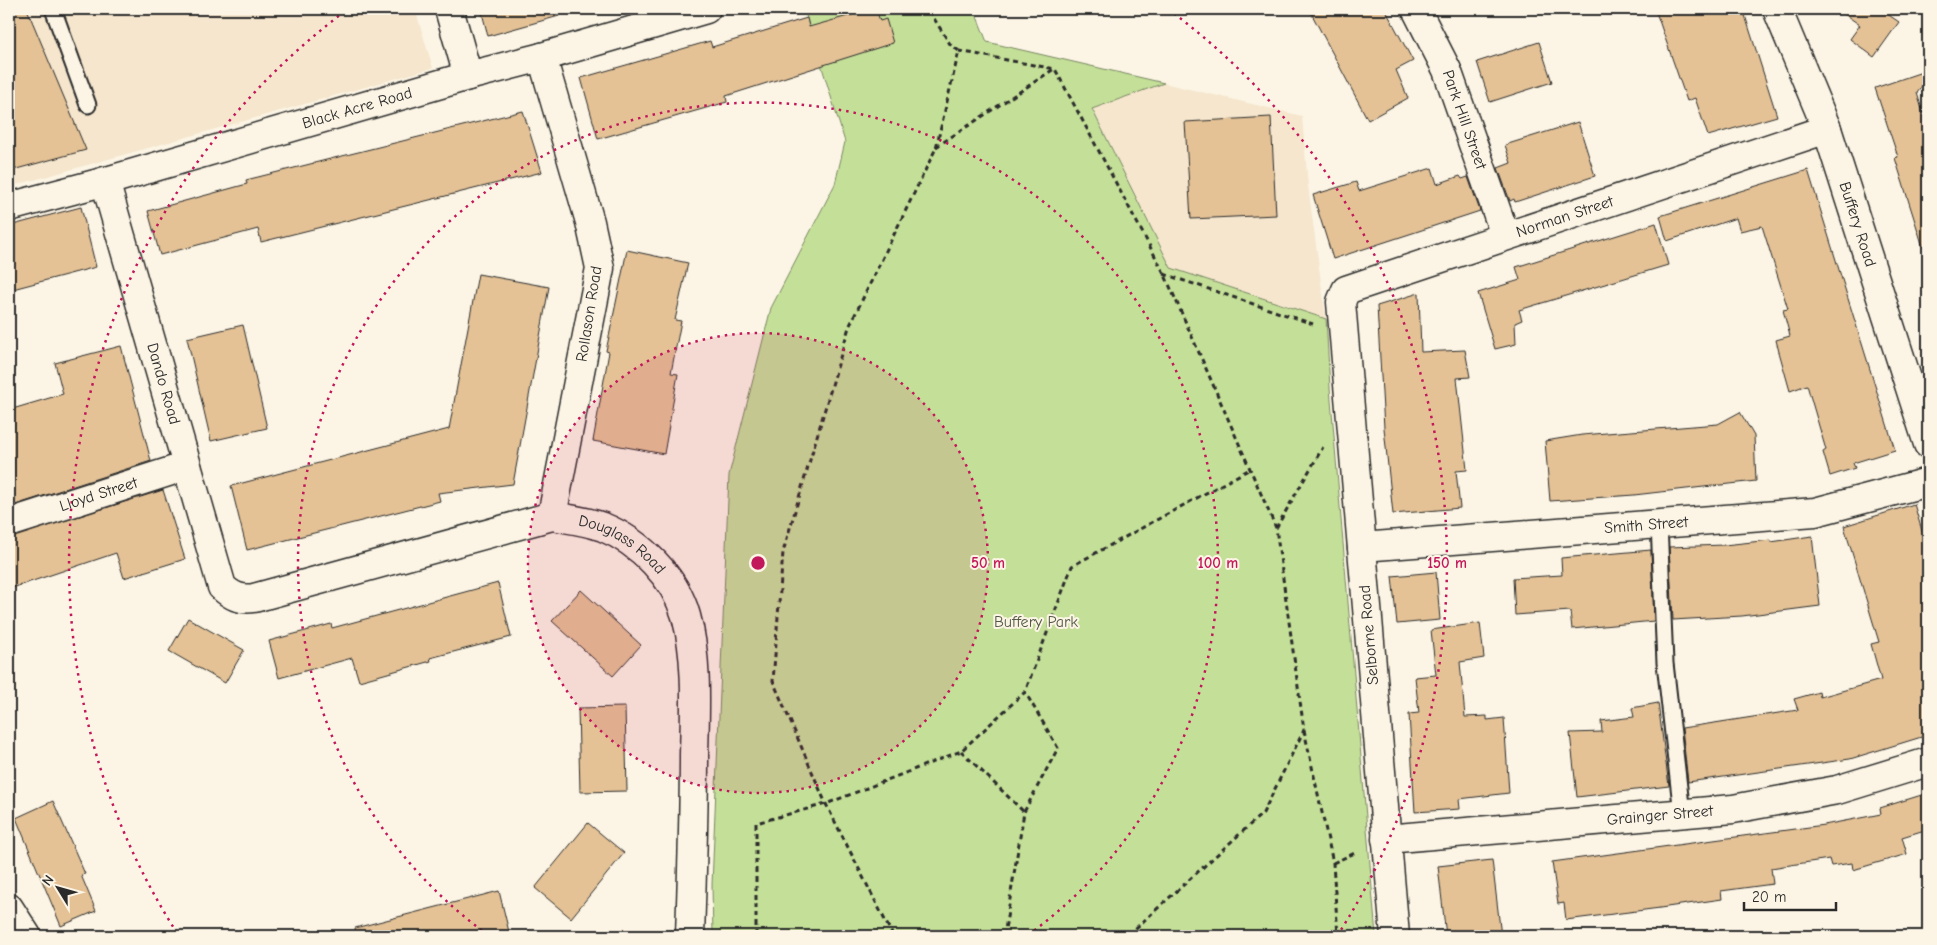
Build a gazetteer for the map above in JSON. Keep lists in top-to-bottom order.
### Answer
{
  "streets": {
    "street": [
      "Black Acre Road",
      "Park Hill Street",
      "Norman Street",
      "Buffery Road",
      "Rollason Road",
      "Dando Road",
      "Lloyd Street",
      "Smith Street",
      "Douglass Road",
      "Selborne Road",
      "Grainger Street"
    ]
  },
  "crossings": [
    ["Black Acre Road", "Rollason Road"],
    ["Black Acre Road", "Dando Road"],
    ["Park Hill Street", "Norman Street"],
    ["Norman Street", "Buffery Road"],
    ["Norman Street", "Selborne Road"],
    ["Rollason Road", "Douglass Road"],
    ["Dando Road", "Lloyd Street"],
    ["Dando Road", "Douglass Road"],
    ["Smith Street", "Selborne Road"],
    ["Selborne Road", "Grainger Street"]
  ],
  "parks": ["Buffery Park"],
  "scale_bar": "20 m",
  "north": "top left",
  "rings": ["50 m", "100 m", "150 m"]
}
